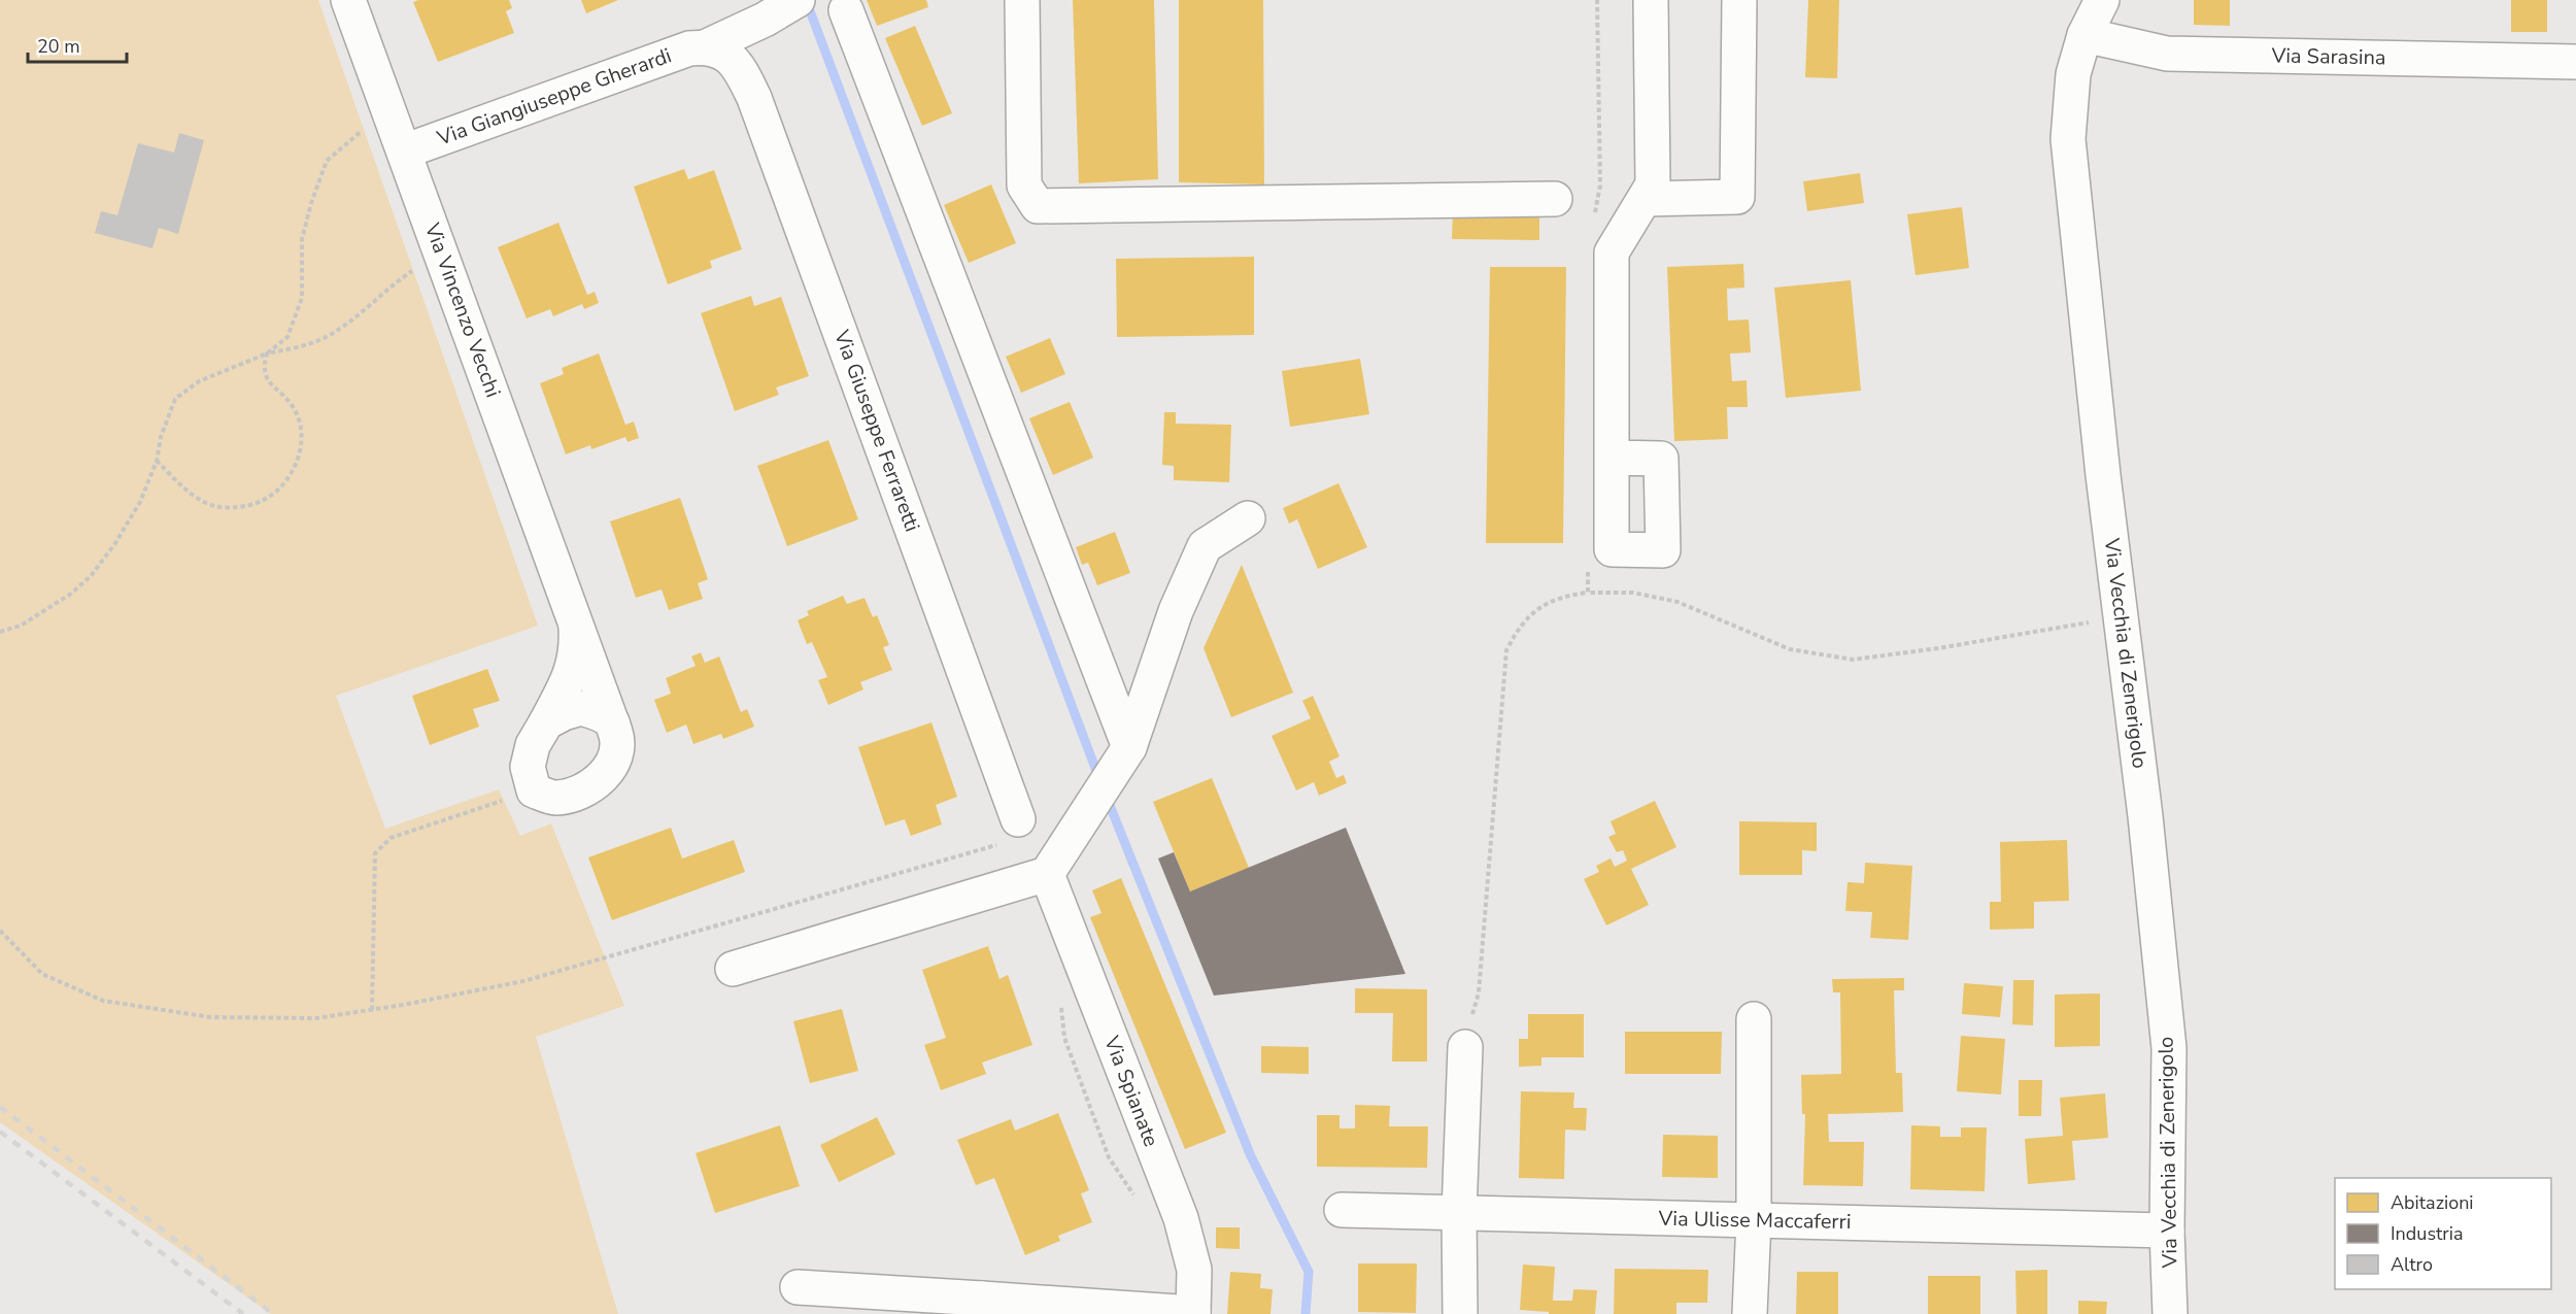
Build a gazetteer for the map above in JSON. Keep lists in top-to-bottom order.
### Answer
{
  "streets": {
    "street": [
      "Via Sarasina",
      "Via Giangiuseppe Gherardi",
      "Via Vincenzo Vecchi",
      "Via Giuseppe Ferraretti",
      "Via Vecchia di Zenerigolo",
      "Via Spianate",
      "Via Ulisse Maccaferri"
    ]
  },
  "crossings": [
    ["Via Sarasina", "Via Vecchia di Zenerigolo"],
    ["Via Giangiuseppe Gherardi", "Via Vincenzo Vecchi"],
    ["Via Giangiuseppe Gherardi", "Via Giuseppe Ferraretti"],
    ["Via Vecchia di Zenerigolo", "Via Ulisse Maccaferri"]
  ],
  "legend": ["Abitazioni", "Industria", "Altro"],
  "scale_bar": "20 m"
}
